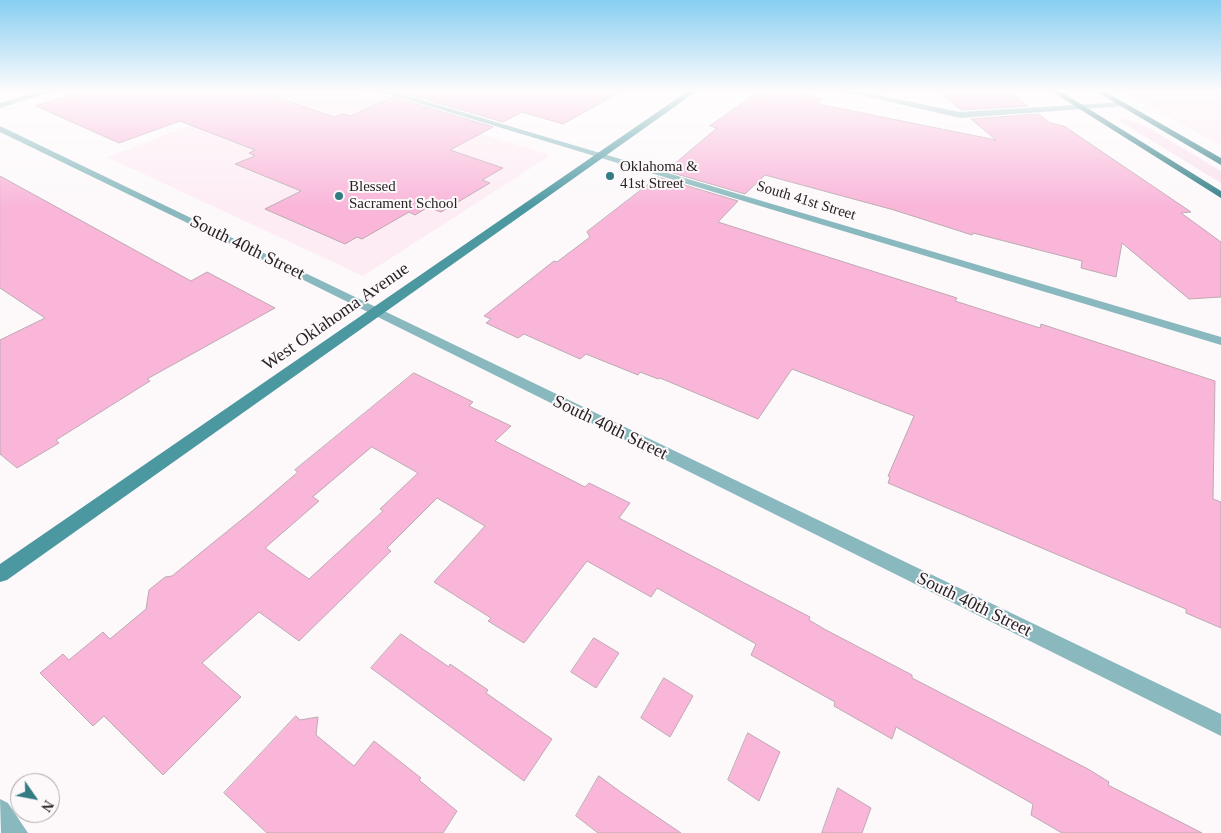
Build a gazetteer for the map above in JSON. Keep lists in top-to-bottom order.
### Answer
{
  "streets": {
    "main road": ["West Oklahoma Avenue"],
    "street": ["South 41st Street", "South 40th Street"]
  },
  "crossings": [
    ["South 41st Street", "West Oklahoma Avenue"],
    ["South 40th Street", "West Oklahoma Avenue"]
  ],
  "places": ["Oklahoma & 41st Street", "Blessed Sacrament School"],
  "north": "bottom right"
}
